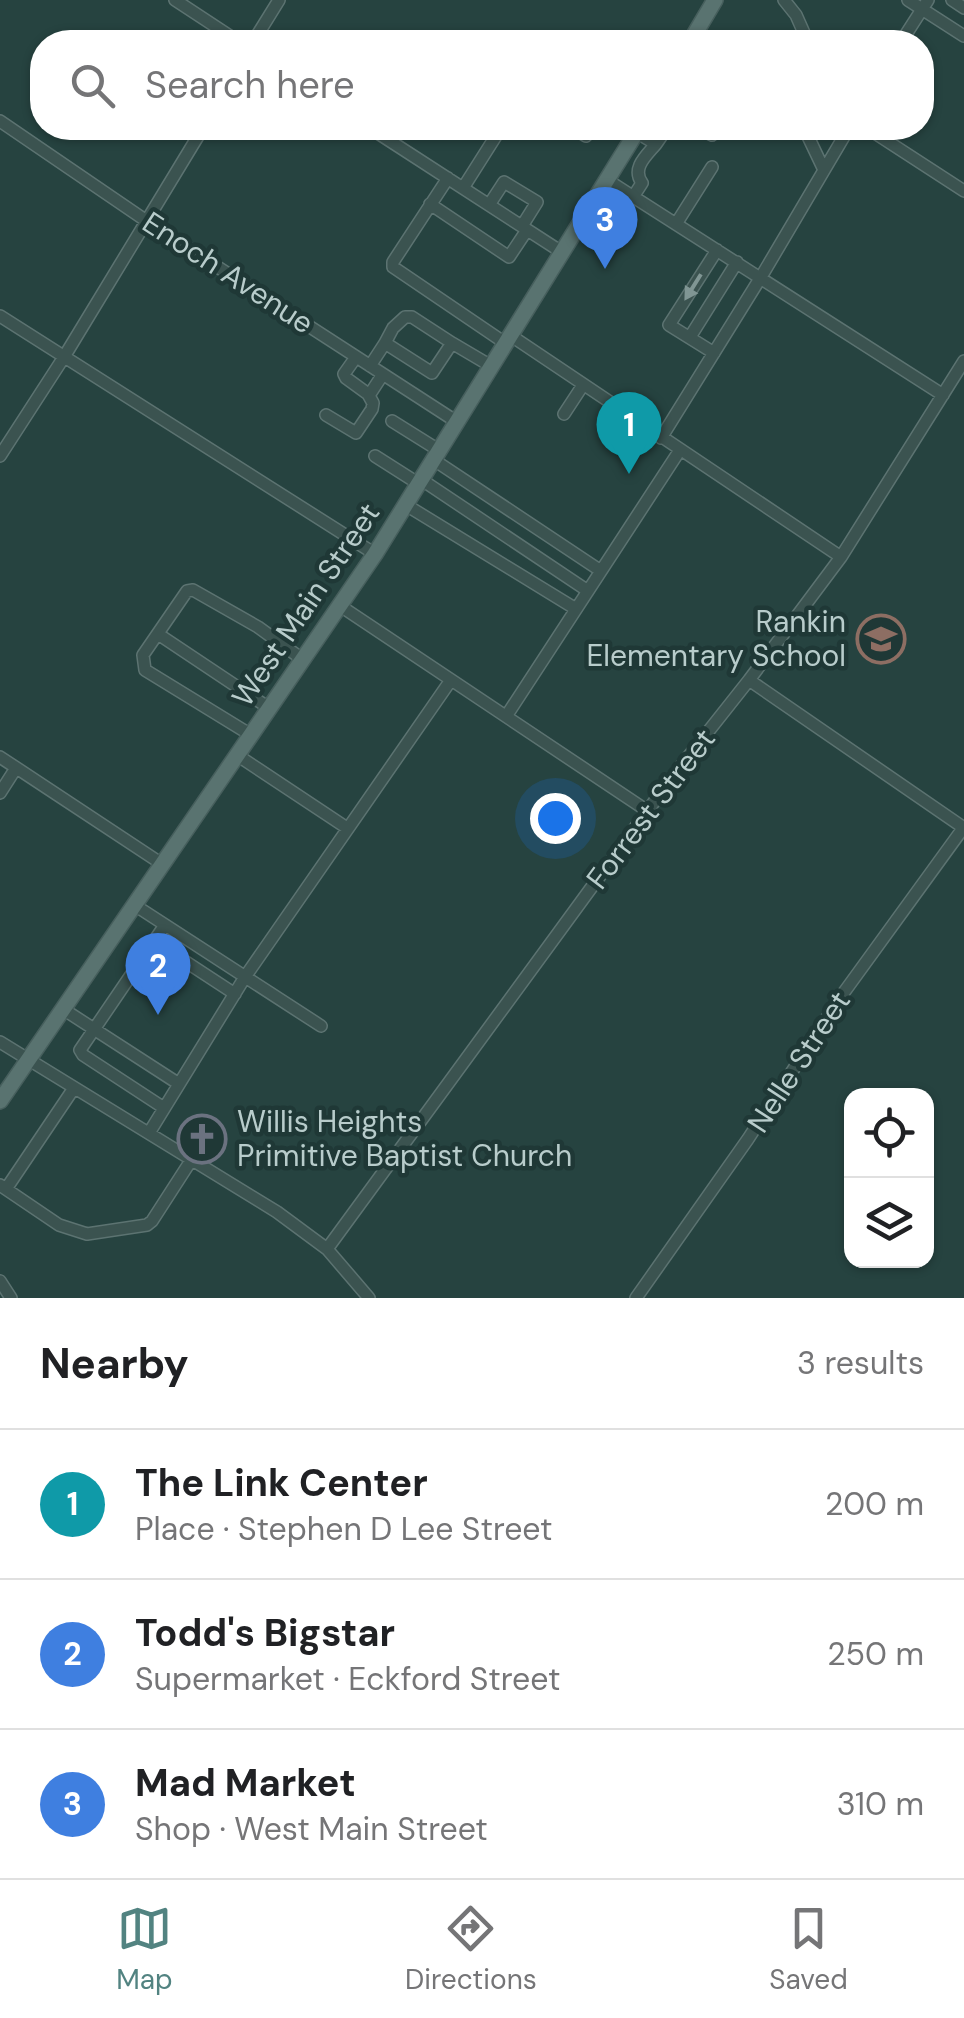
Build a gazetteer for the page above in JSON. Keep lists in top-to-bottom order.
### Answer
{
  "streets": {
    "main road": ["West Main Street"],
    "street": ["Enoch Avenue", "Forrest Street", "Nelle Street"]
  },
  "crossings": [
    ["Enoch Avenue", "West Main Street"]
  ],
  "places": {
    "school or university": ["Rankin Elementary School"],
    "church": ["Willis Heights Primitive Baptist Church"]
  },
  "page": {
    "search": "Search here",
    "pins": ["3", "1", "2"],
    "heading": ["Nearby", "3 results"],
    "list": [
      {
        "mark": "1",
        "name": "The Link Center",
        "note": "Place · Stephen D Lee Street",
        "value": "200 m"
      },
      {
        "mark": "2",
        "name": "Todd's Bigstar",
        "note": "Supermarket · Eckford Street",
        "value": "250 m"
      },
      {
        "mark": "3",
        "name": "Mad Market",
        "note": "Shop · West Main Street",
        "value": "310 m"
      }
    ],
    "nav": ["Map", "Directions", "Saved"]
  }
}
